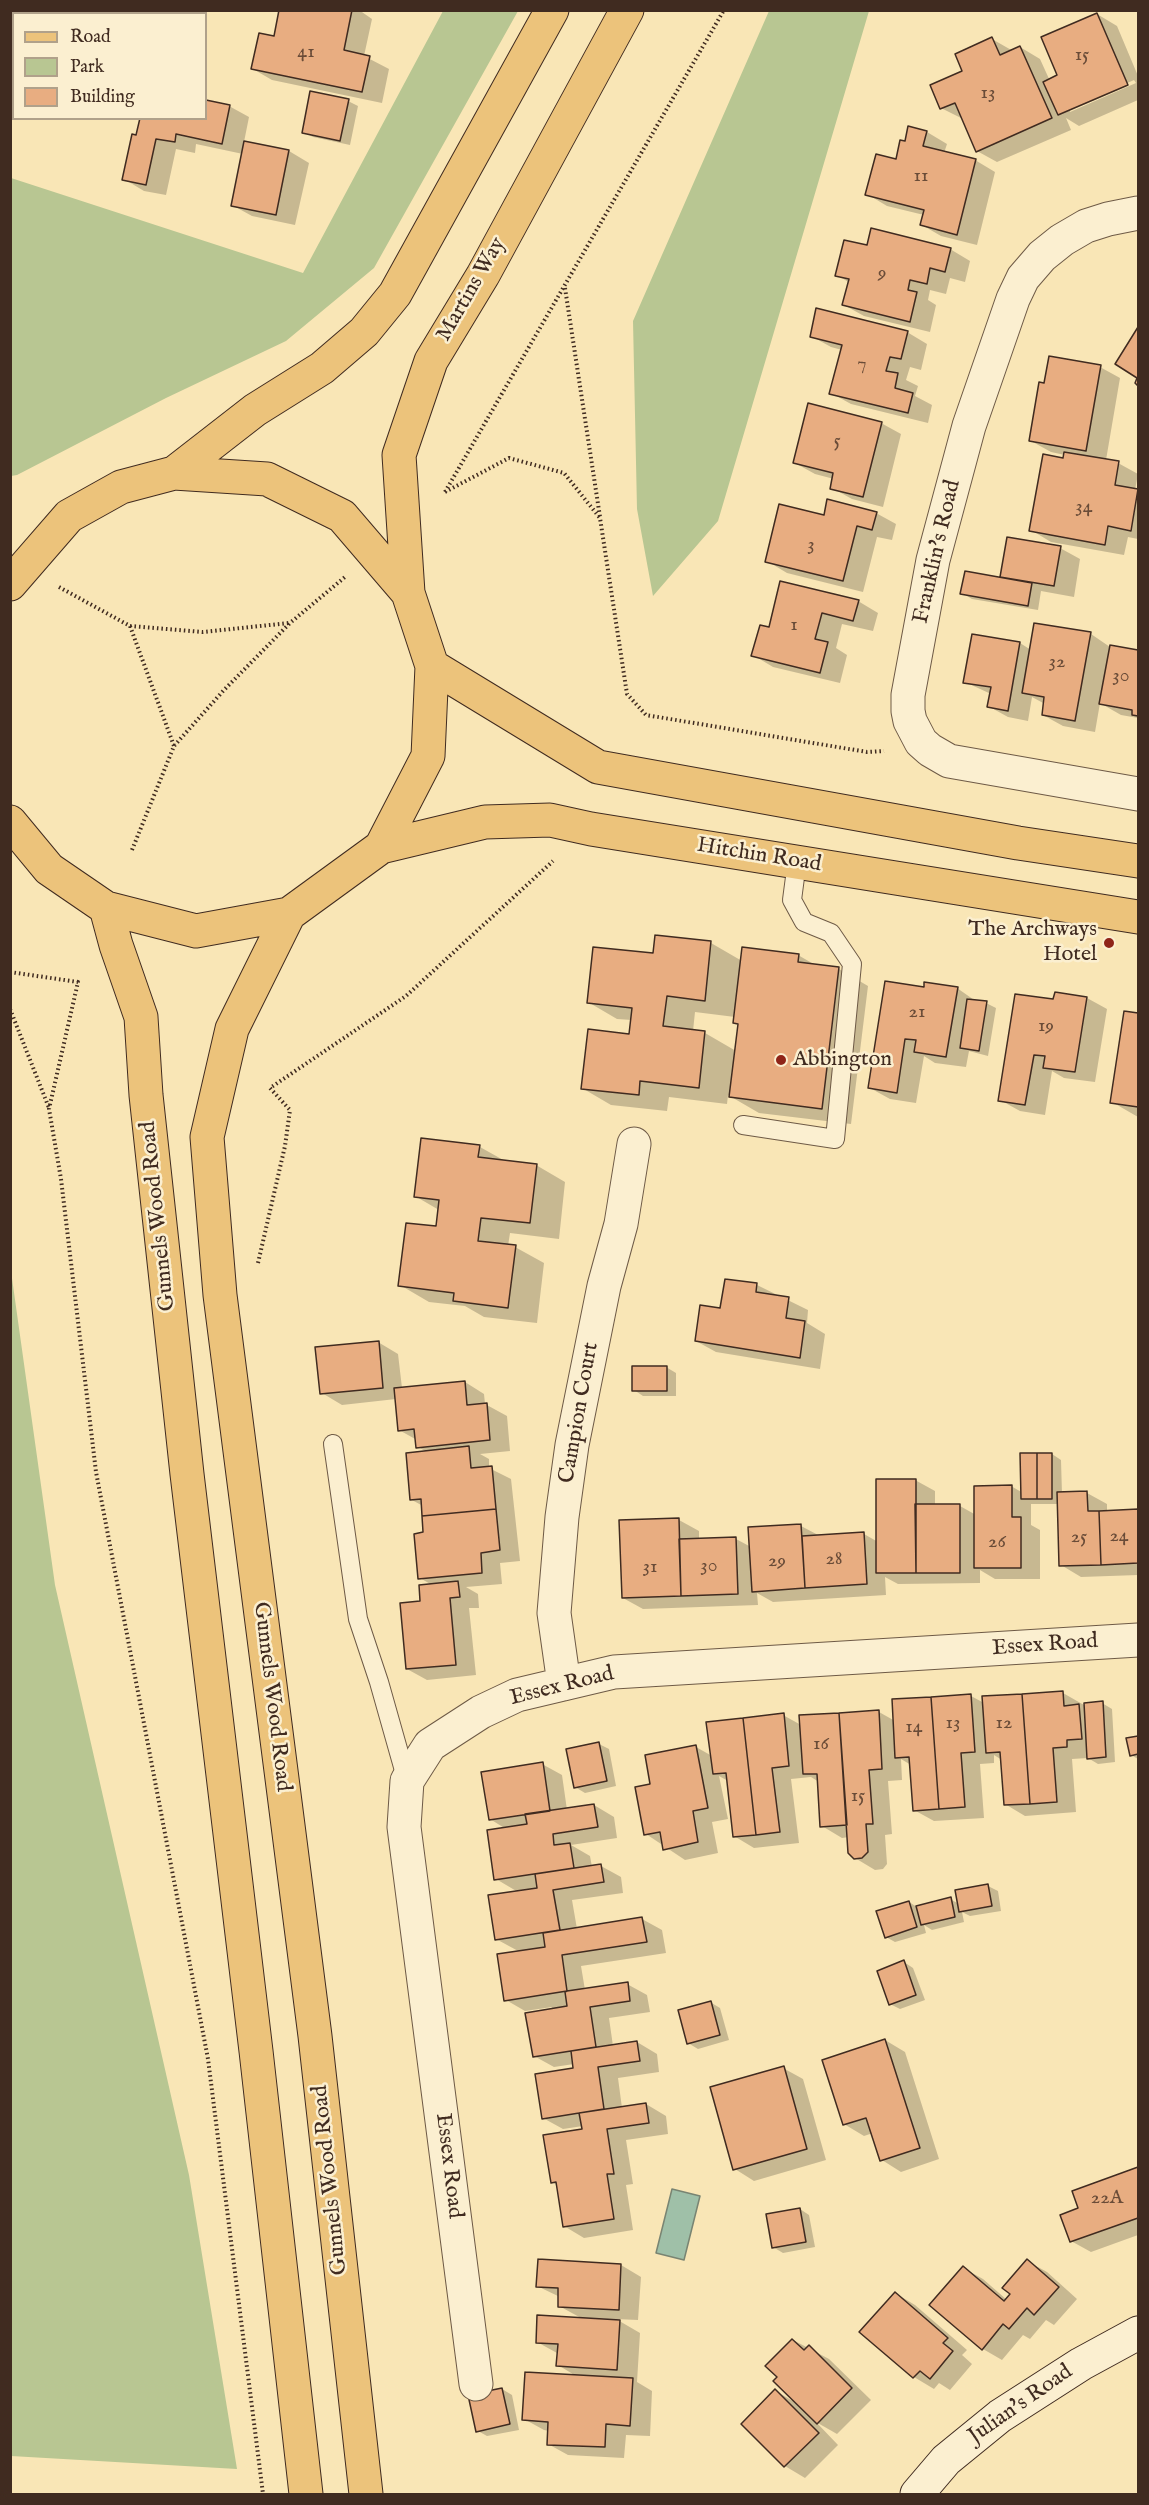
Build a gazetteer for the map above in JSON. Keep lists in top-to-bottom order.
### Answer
{
  "streets": {
    "main road": ["Martins Way", "Hitchin Road", "Gunnels Wood Road"],
    "street": [
      "Franklin's Road",
      "Campion Court",
      "Essex Road",
      "Julian's Road"
    ]
  },
  "crossings": [
    ["Campion Court", "Essex Road"]
  ],
  "places": ["The Archways Hotel", "Abbington"],
  "house_numbers": [
    "41",
    "15",
    "13",
    "11",
    "9",
    "7",
    "5",
    "34",
    "3",
    "1",
    "32",
    "30",
    "21",
    "19",
    "24",
    "25",
    "26",
    "28",
    "29",
    "30",
    "31",
    "13",
    "12",
    "14",
    "16",
    "15",
    "22A"
  ],
  "legend": ["Road", "Park", "Building"]
}
